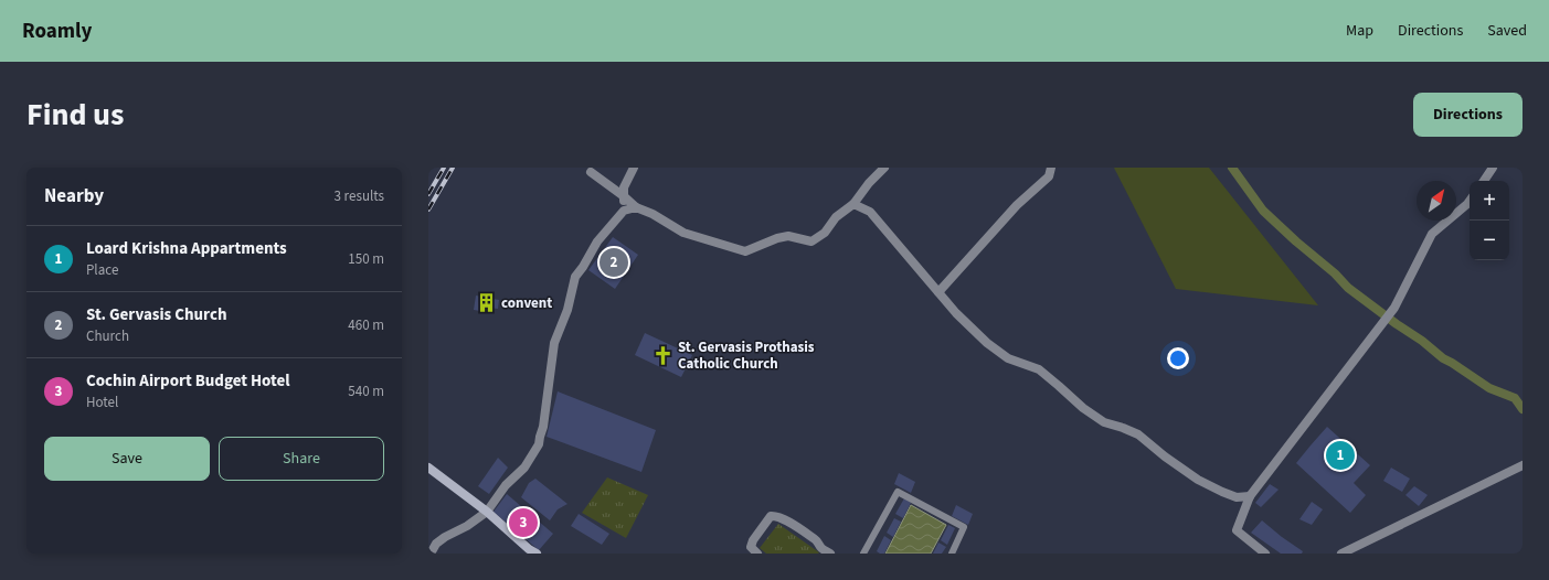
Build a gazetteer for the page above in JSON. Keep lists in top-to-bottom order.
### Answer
{
  "places": {
    "building": ["convent"],
    "church": ["St. Gervasis Prothasis Catholic Church"]
  },
  "north": "top right",
  "page": {
    "header": "Roamly",
    "nav": ["Map", "Directions", "Saved"],
    "title": "Find us",
    "buttons": [
      "Directions",
      ["Save", "Share"]
    ],
    "heading": ["Nearby", "3 results"],
    "map_buttons": ["+", "−"],
    "list": [
      {
        "mark": "1",
        "name": "Loard Krishna Appartments",
        "note": "Place",
        "value": "150 m"
      },
      {
        "mark": "2",
        "name": "St. Gervasis Church",
        "note": "Church",
        "value": "460 m"
      },
      {
        "mark": "3",
        "name": "Cochin Airport Budget Hotel",
        "note": "Hotel",
        "value": "540 m"
      }
    ],
    "pins": ["2", "1", "3"]
  }
}
